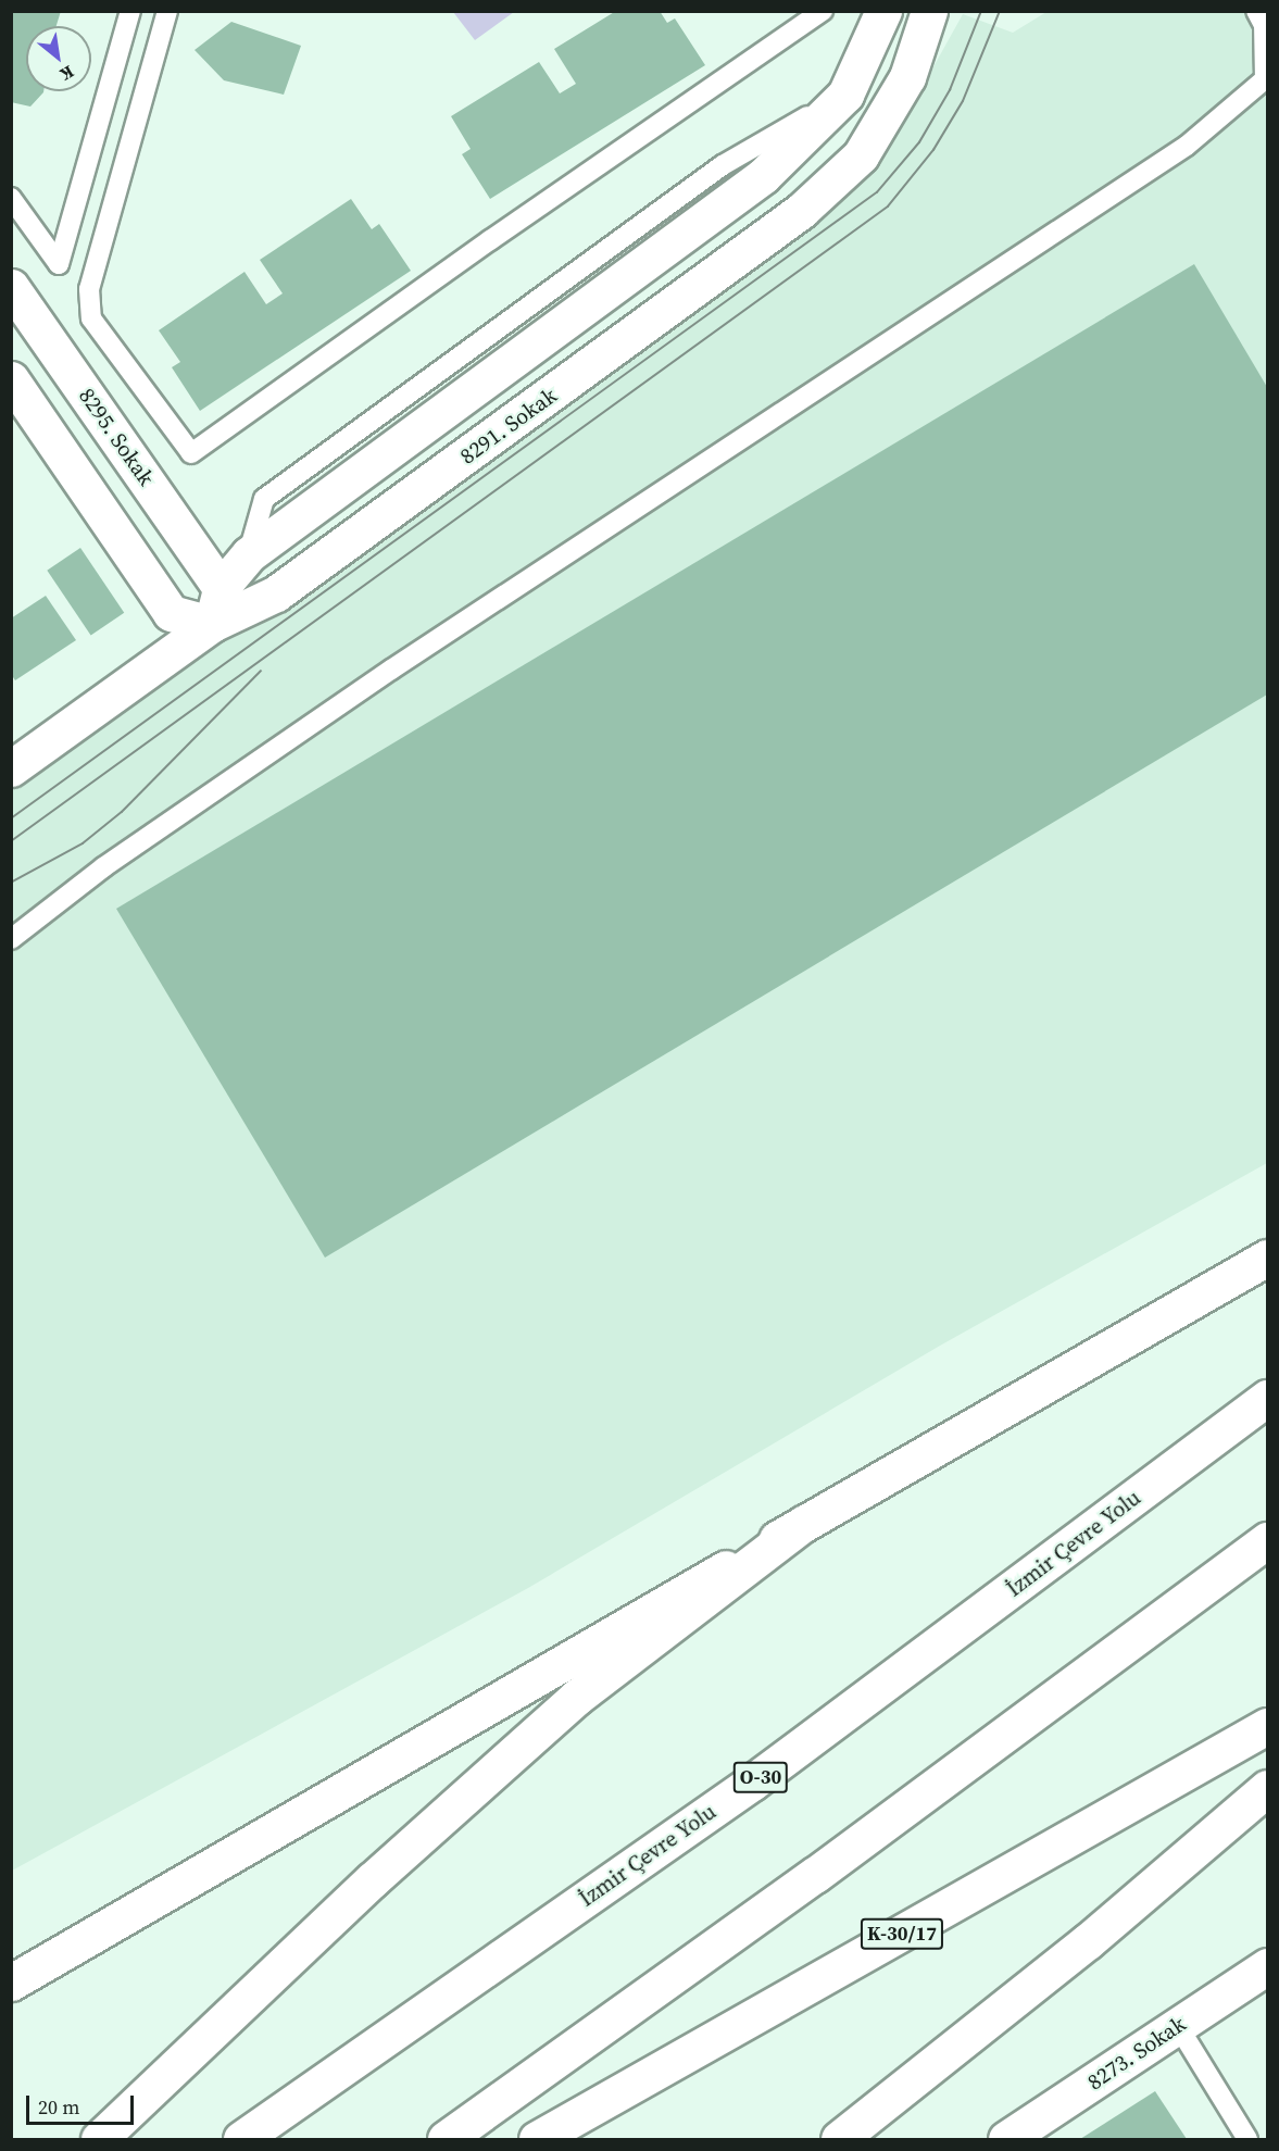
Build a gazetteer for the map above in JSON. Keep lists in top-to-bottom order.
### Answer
{
  "streets": {
    "main road": [
      "8291. Sokak",
      "8295. Sokak",
      "İzmir Çevre Yolu",
      "O-30",
      "K-30/17",
      "8273. Sokak"
    ]
  },
  "scale_bar": "20 m",
  "north": "bottom right"
}
